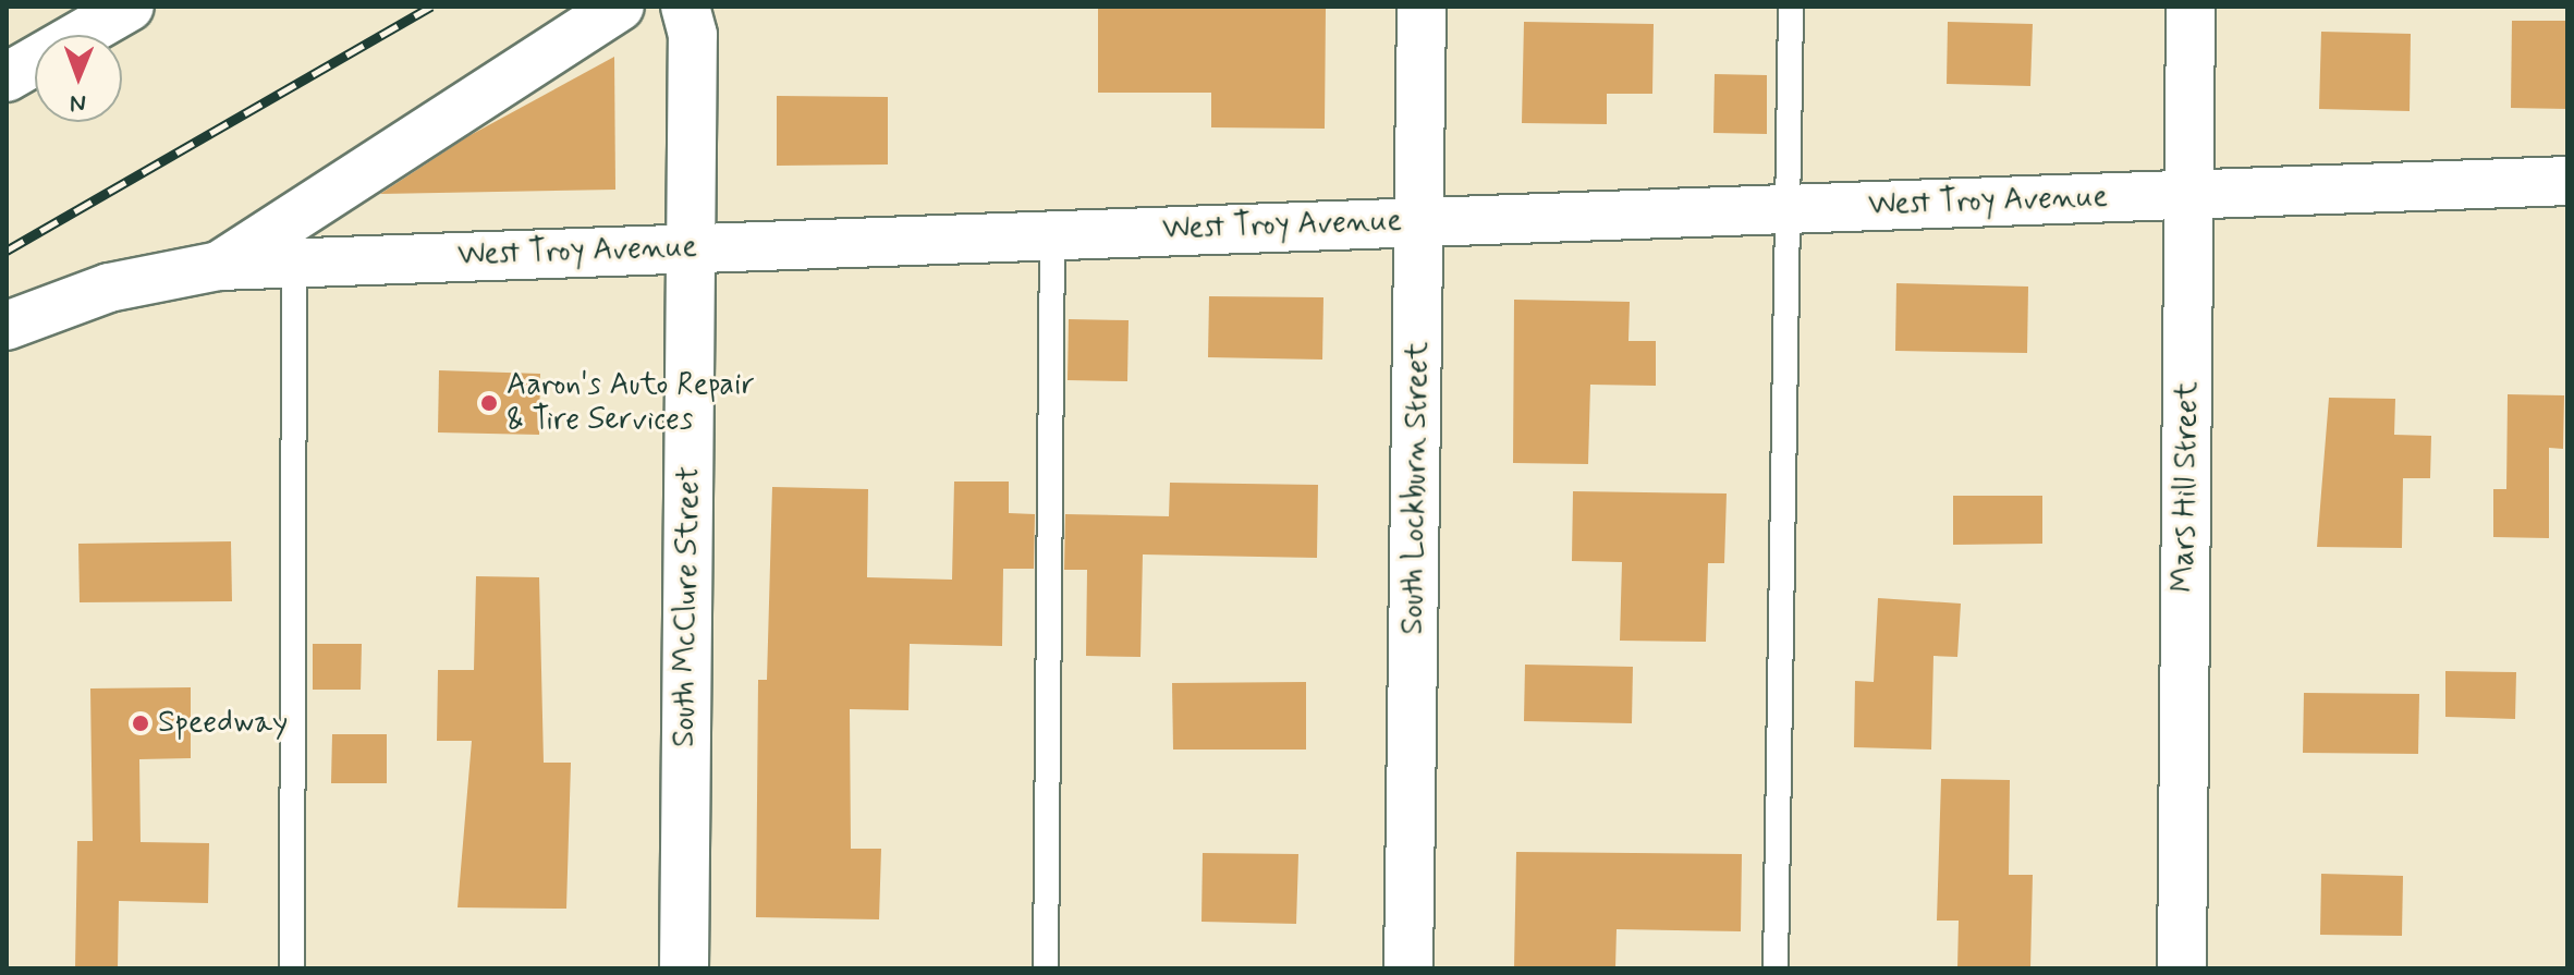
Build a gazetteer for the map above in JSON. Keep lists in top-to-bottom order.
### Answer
{
  "streets": {
    "street": [
      "West Troy Avenue",
      "Mars Hill Street",
      "South Lockburn Street",
      "South McClure Street"
    ]
  },
  "crossings": [
    ["West Troy Avenue", "Mars Hill Street"],
    ["West Troy Avenue", "South Lockburn Street"],
    ["West Troy Avenue", "South McClure Street"]
  ],
  "places": ["Aaron's Auto Repair & Tire Services", "Speedway"],
  "north": "bottom"
}
